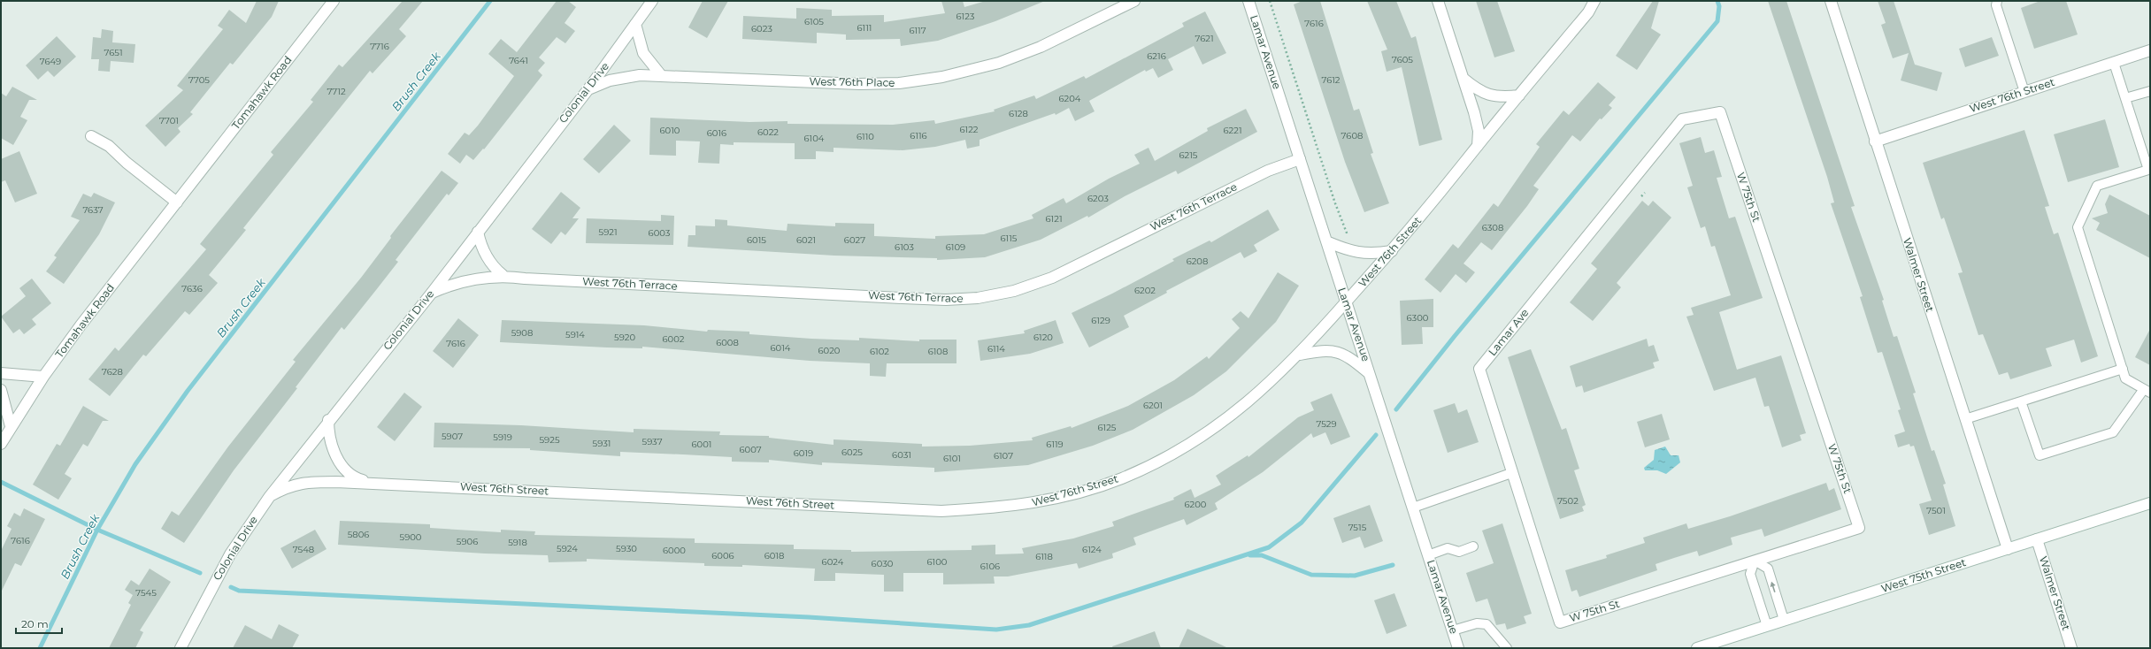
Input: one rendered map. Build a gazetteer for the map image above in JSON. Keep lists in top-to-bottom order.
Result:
{
  "streets": {
    "street": [
      "Lamar Avenue",
      "West 76th Place",
      "Tomahawk Road",
      "Colonial Drive",
      "West 76th Street",
      "W 75th St",
      "West 76th Terrace",
      "Walmer Street",
      "Lamar Ave",
      "West 75th Street"
    ]
  },
  "crossings": [
    ["Lamar Avenue", "West 76th Street"],
    ["Lamar Avenue", "West 76th Terrace"],
    ["West 76th Place", "Colonial Drive"],
    ["Colonial Drive", "West 76th Street"],
    ["Colonial Drive", "West 76th Terrace"],
    ["West 76th Street", "Walmer Street"],
    ["W 75th St", "Lamar Ave"],
    ["Walmer Street", "West 75th Street"]
  ],
  "water": ["Brush Creek"],
  "house_numbers": [
    "6123",
    "6105",
    "7616",
    "6111",
    "6023",
    "6117",
    "7621",
    "7716",
    "7651",
    "6216",
    "7605",
    "7641",
    "7649",
    "7705",
    "7612",
    "7712",
    "6204",
    "6128",
    "7701",
    "6122",
    "6010",
    "6221",
    "6022",
    "6016",
    "6116",
    "7608",
    "6110",
    "6104",
    "6215",
    "6203",
    "7637",
    "6121",
    "6308",
    "5921",
    "6003",
    "6115",
    "6015",
    "6021",
    "6027",
    "6103",
    "6109",
    "6208",
    "7636",
    "6202",
    "6300",
    "6129",
    "5908",
    "5914",
    "5920",
    "6120",
    "6002",
    "6008",
    "7616",
    "6014",
    "6114",
    "6020",
    "6102",
    "6108",
    "7628",
    "6201",
    "7529",
    "6125",
    "5907",
    "5919",
    "5925",
    "5937",
    "5931",
    "6001",
    "6119",
    "6007",
    "6025",
    "6019",
    "6031",
    "6107",
    "6101",
    "7502",
    "6200",
    "7501",
    "7515",
    "5806",
    "5900",
    "7616",
    "5906",
    "5918",
    "5924",
    "5930",
    "7548",
    "6124",
    "6000",
    "6006",
    "6018",
    "6118",
    "6024",
    "6100",
    "6030",
    "6106",
    "7545"
  ],
  "scale_bar": "20 m"
}
